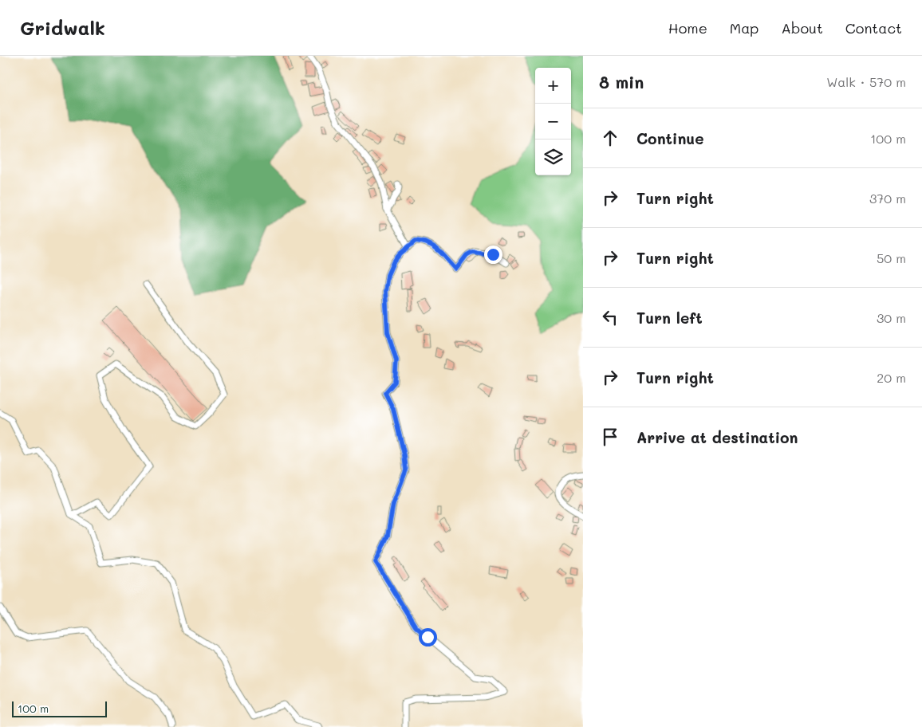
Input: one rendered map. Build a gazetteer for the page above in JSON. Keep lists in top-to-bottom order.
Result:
{
  "scale_bar": "100 m",
  "page": {
    "header": "Gridwalk",
    "nav": [
      "Home",
      "Map",
      "About",
      "Contact"
    ],
    "heading": ["8 min", "Walk · 570 m"],
    "map_buttons": ["+", "−"],
    "list": [
      ["Continue", "100 m"],
      ["Turn right", "370 m"],
      ["Turn right", "50 m"],
      ["Turn left", "30 m"],
      ["Turn right", "20 m"],
      "Arrive at destination"
    ],
    "scale": "100 m"
  }
}
